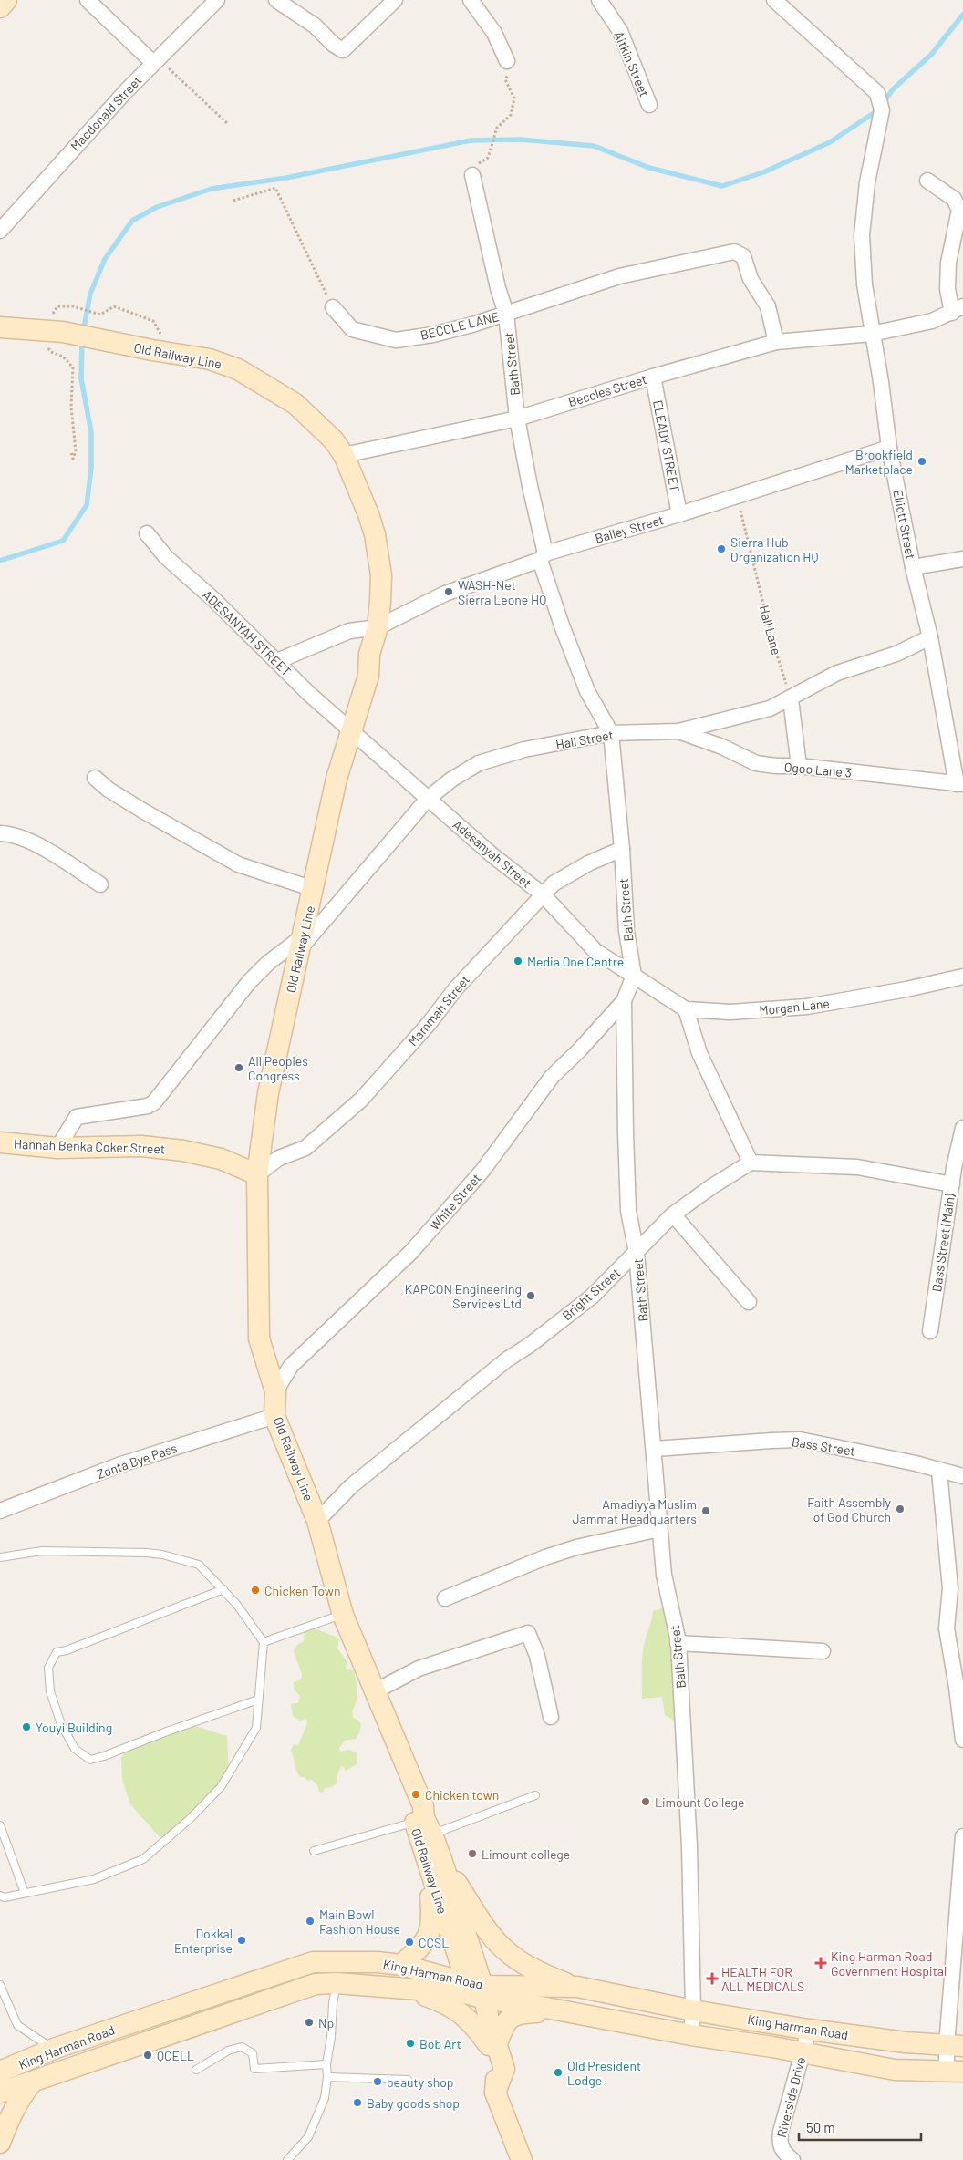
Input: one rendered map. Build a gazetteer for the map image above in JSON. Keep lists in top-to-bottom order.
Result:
{
  "streets": {
    "street": [
      "Aitkin Street",
      "Macdonald Street",
      "BECCLE LANE",
      "Old Railway Line",
      "Bath Street",
      "Beccles Street",
      "ELEADY STREET",
      "Elliott Street",
      "Bailey Street",
      "ADESANYAH STREET",
      "Hall Street",
      "Ogoo Lane 3",
      "Adesanyah Street",
      "Morgan Lane",
      "Mammah Street",
      "Hannah Benka Coker Street",
      "White Street",
      "Bass Street (Main)",
      "Bright Street",
      "Bass Street",
      "Zonta Bye Pass",
      "King Harman Road",
      "Riverside Drive"
    ],
    "path": ["Hall Lane"]
  },
  "crossings": [
    ["BECCLE LANE", "Bath Street"],
    ["BECCLE LANE", "Beccles Street"],
    ["Old Railway Line", "Beccles Street"],
    ["Old Railway Line", "Bailey Street"],
    ["Old Railway Line", "ADESANYAH STREET"],
    ["Old Railway Line", "Hall Street"],
    ["Old Railway Line", "Adesanyah Street"],
    ["Old Railway Line", "Mammah Street"],
    ["Old Railway Line", "Hannah Benka Coker Street"],
    ["Old Railway Line", "White Street"],
    ["Old Railway Line", "Bright Street"],
    ["Old Railway Line", "Zonta Bye Pass"],
    ["Old Railway Line", "King Harman Road"],
    ["Bath Street", "Beccles Street"],
    ["Bath Street", "Bailey Street"],
    ["Bath Street", "Hall Street"],
    ["Bath Street", "Adesanyah Street"],
    ["Bath Street", "Morgan Lane"],
    ["Bath Street", "Mammah Street"],
    ["Bath Street", "White Street"],
    ["Bath Street", "Bright Street"],
    ["Bath Street", "Bass Street"],
    ["Bath Street", "King Harman Road"],
    ["Beccles Street", "ELEADY STREET"],
    ["Beccles Street", "Elliott Street"],
    ["ELEADY STREET", "Bailey Street"],
    ["Elliott Street", "Bailey Street"],
    ["Elliott Street", "Hall Street"],
    ["Elliott Street", "Ogoo Lane 3"],
    ["Bailey Street", "Hall Lane"],
    ["Bailey Street", "ADESANYAH STREET"],
    ["Hall Lane", "Hall Street"],
    ["ADESANYAH STREET", "Adesanyah Street"],
    ["Hall Street", "Ogoo Lane 3"],
    ["Hall Street", "Adesanyah Street"],
    ["Hall Street", "Hannah Benka Coker Street"],
    ["Adesanyah Street", "Morgan Lane"],
    ["Adesanyah Street", "Mammah Street"],
    ["Mammah Street", "Hannah Benka Coker Street"],
    ["King Harman Road", "Riverside Drive"]
  ],
  "places": {
    "other": [
      "Brookfield Marketplace",
      "Sierra Hub Organization HQ",
      "WASH-Net Sierra Leone HQ",
      "Media One Centre",
      "All Peoples Congress",
      "KAPCON Engineering Services Ltd",
      "Faith Assembly of God Church",
      "Amadiyya Muslim Jammat Headquarters",
      "Chicken Town",
      "Youyi Building",
      "Chicken town",
      "Limount College",
      "Limount college",
      "Main Bowl Fashion House",
      "Dokkal Enterprise",
      "CCSL",
      "Np",
      "Bob Art",
      "QCELL",
      "Old President Lodge",
      "beauty shop",
      "Baby goods shop"
    ],
    "health": ["King Harman Road Government Hospital", "HEALTH FOR ALL MEDICALS"]
  },
  "scale_bar": "50 m"
}
